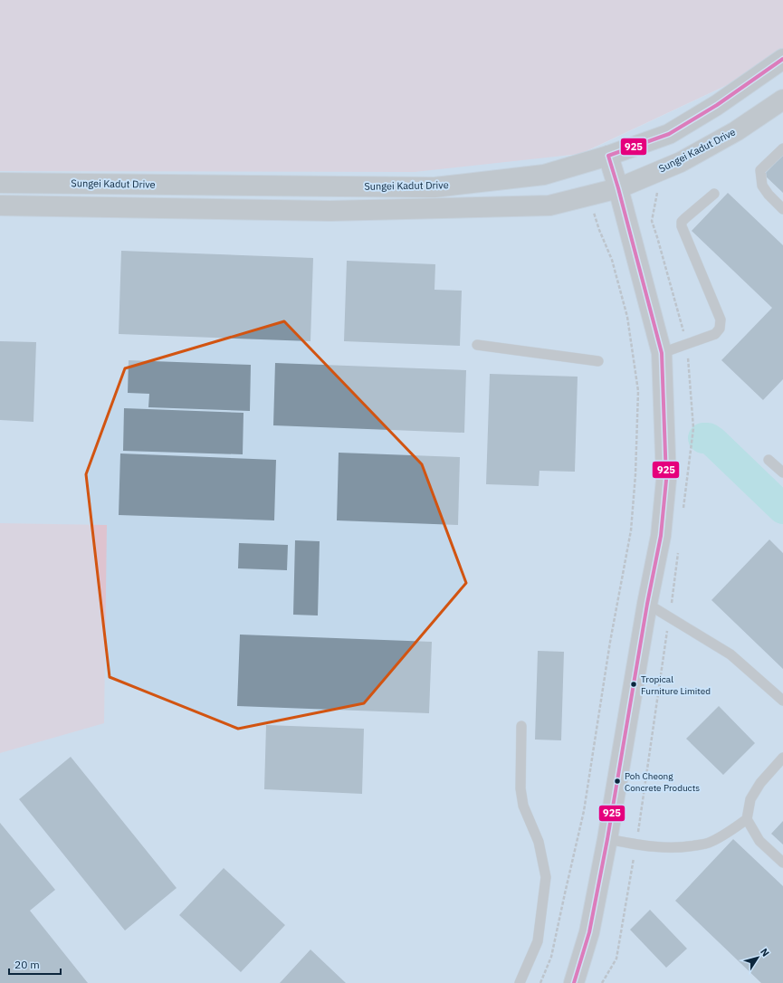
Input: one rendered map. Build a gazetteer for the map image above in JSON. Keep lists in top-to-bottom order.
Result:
{
  "streets": {
    "main road": ["Sungei Kadut Drive"]
  },
  "places": ["Tropical Furniture Limited", "Poh Cheong Concrete Products"],
  "lines": ["transit line 925"],
  "scale_bar": "20 m",
  "north": "top right"
}
